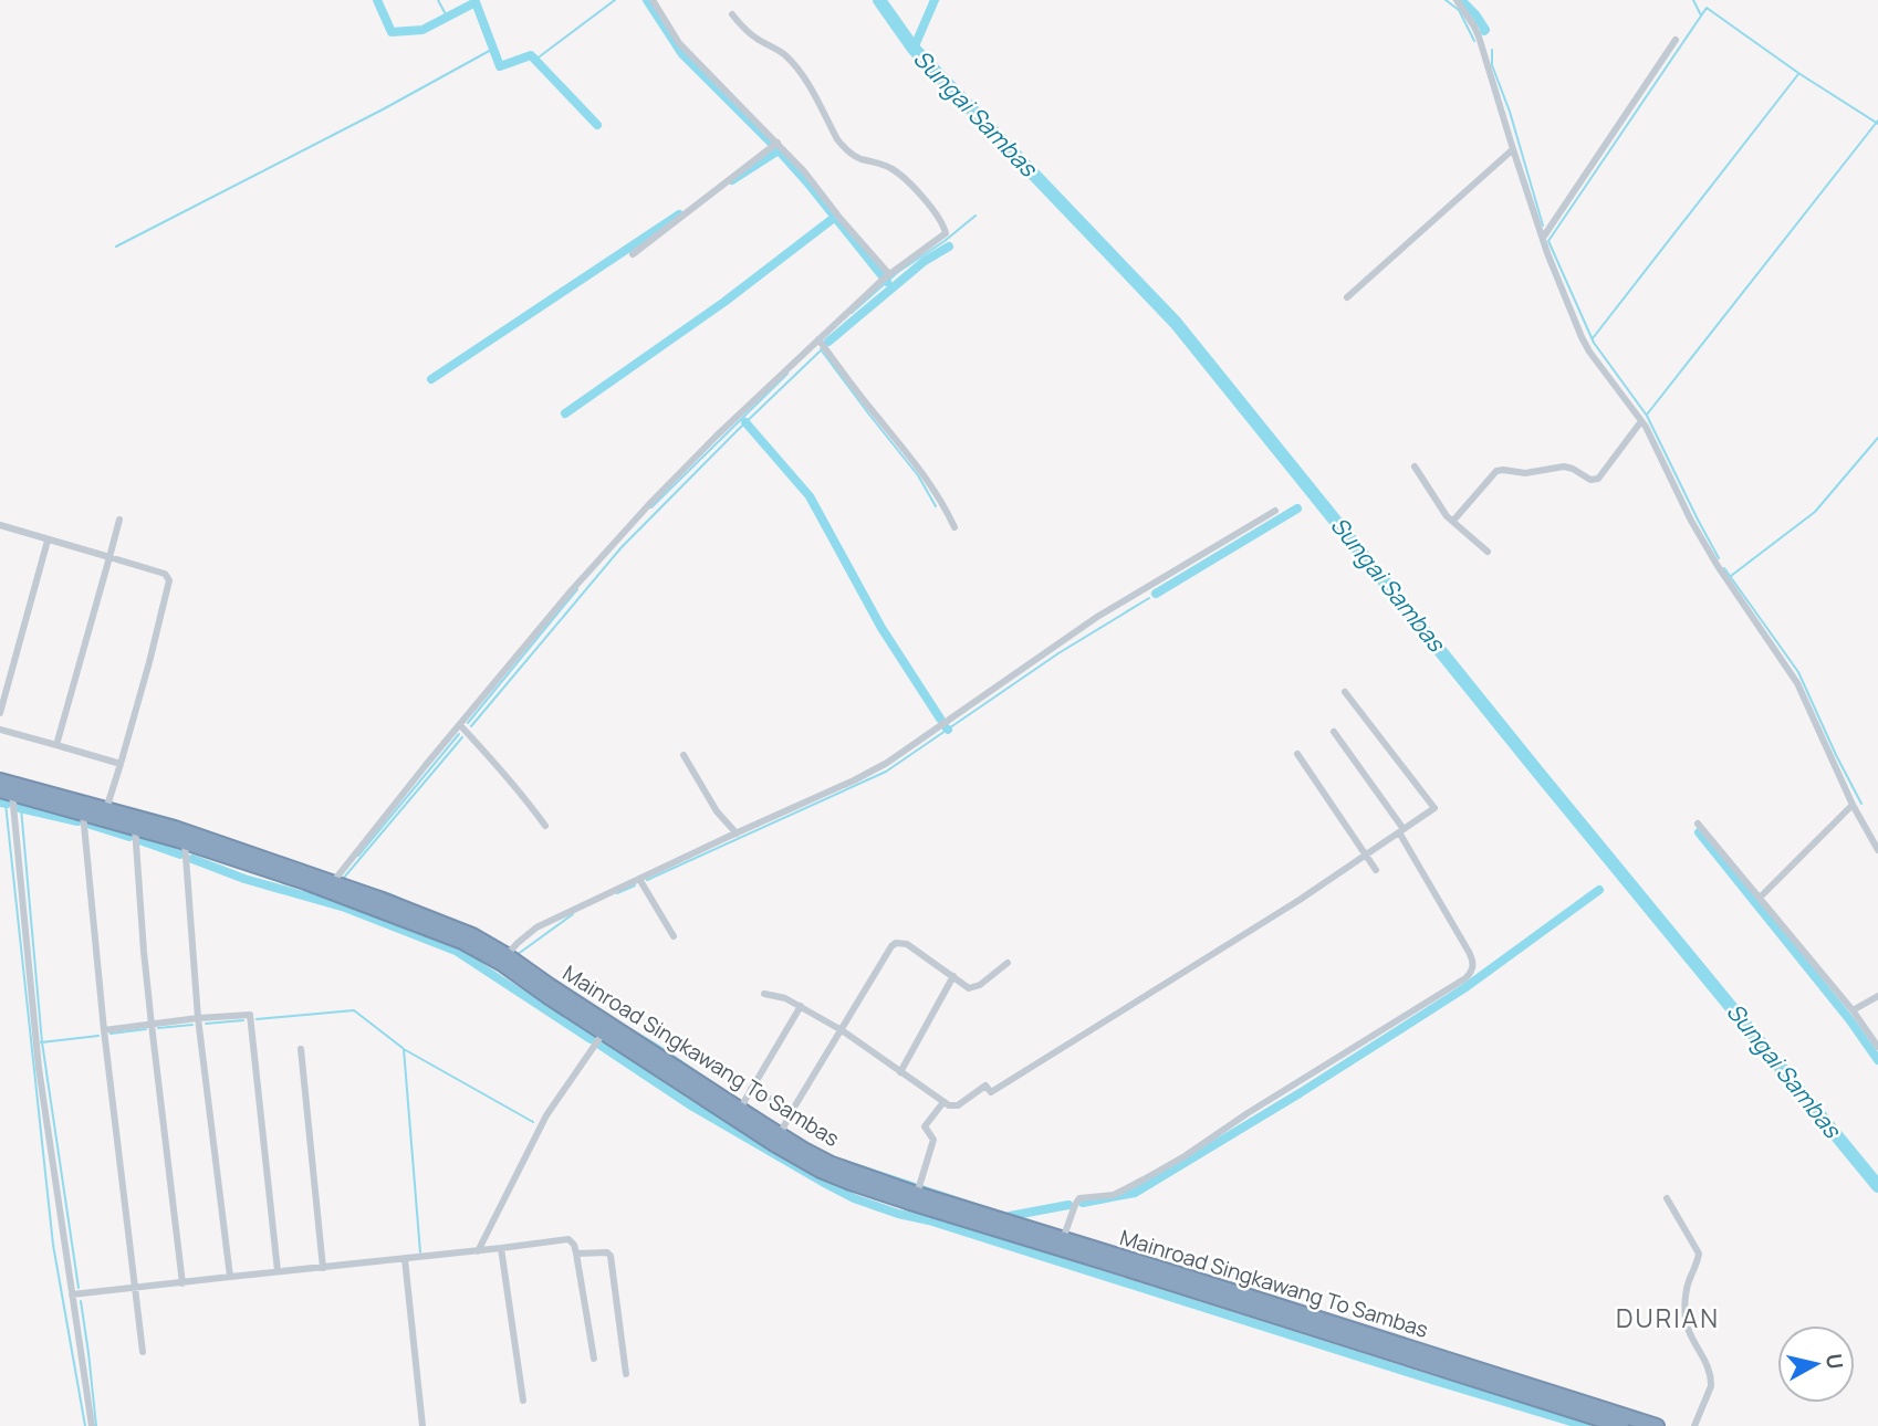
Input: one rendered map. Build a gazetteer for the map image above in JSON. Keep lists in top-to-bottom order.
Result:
{
  "streets": {
    "highway": ["Mainroad Singkawang To Sambas"]
  },
  "districts": ["DURIAN"],
  "water": ["Sungai Sambas"],
  "north": "right"
}
